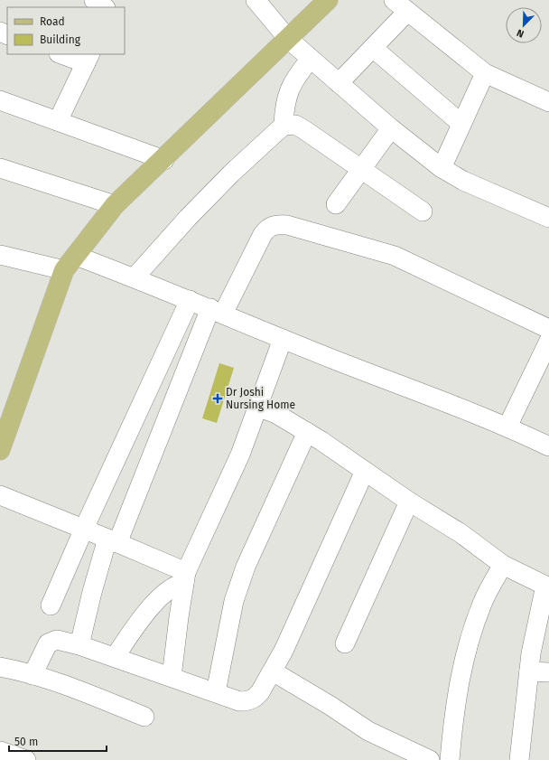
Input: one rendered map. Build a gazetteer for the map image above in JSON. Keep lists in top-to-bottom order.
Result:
{
  "places": {
    "health": ["Dr Joshi Nursing Home"]
  },
  "legend": ["Road", "Building"],
  "scale_bar": "50 m",
  "north": "bottom left"
}
